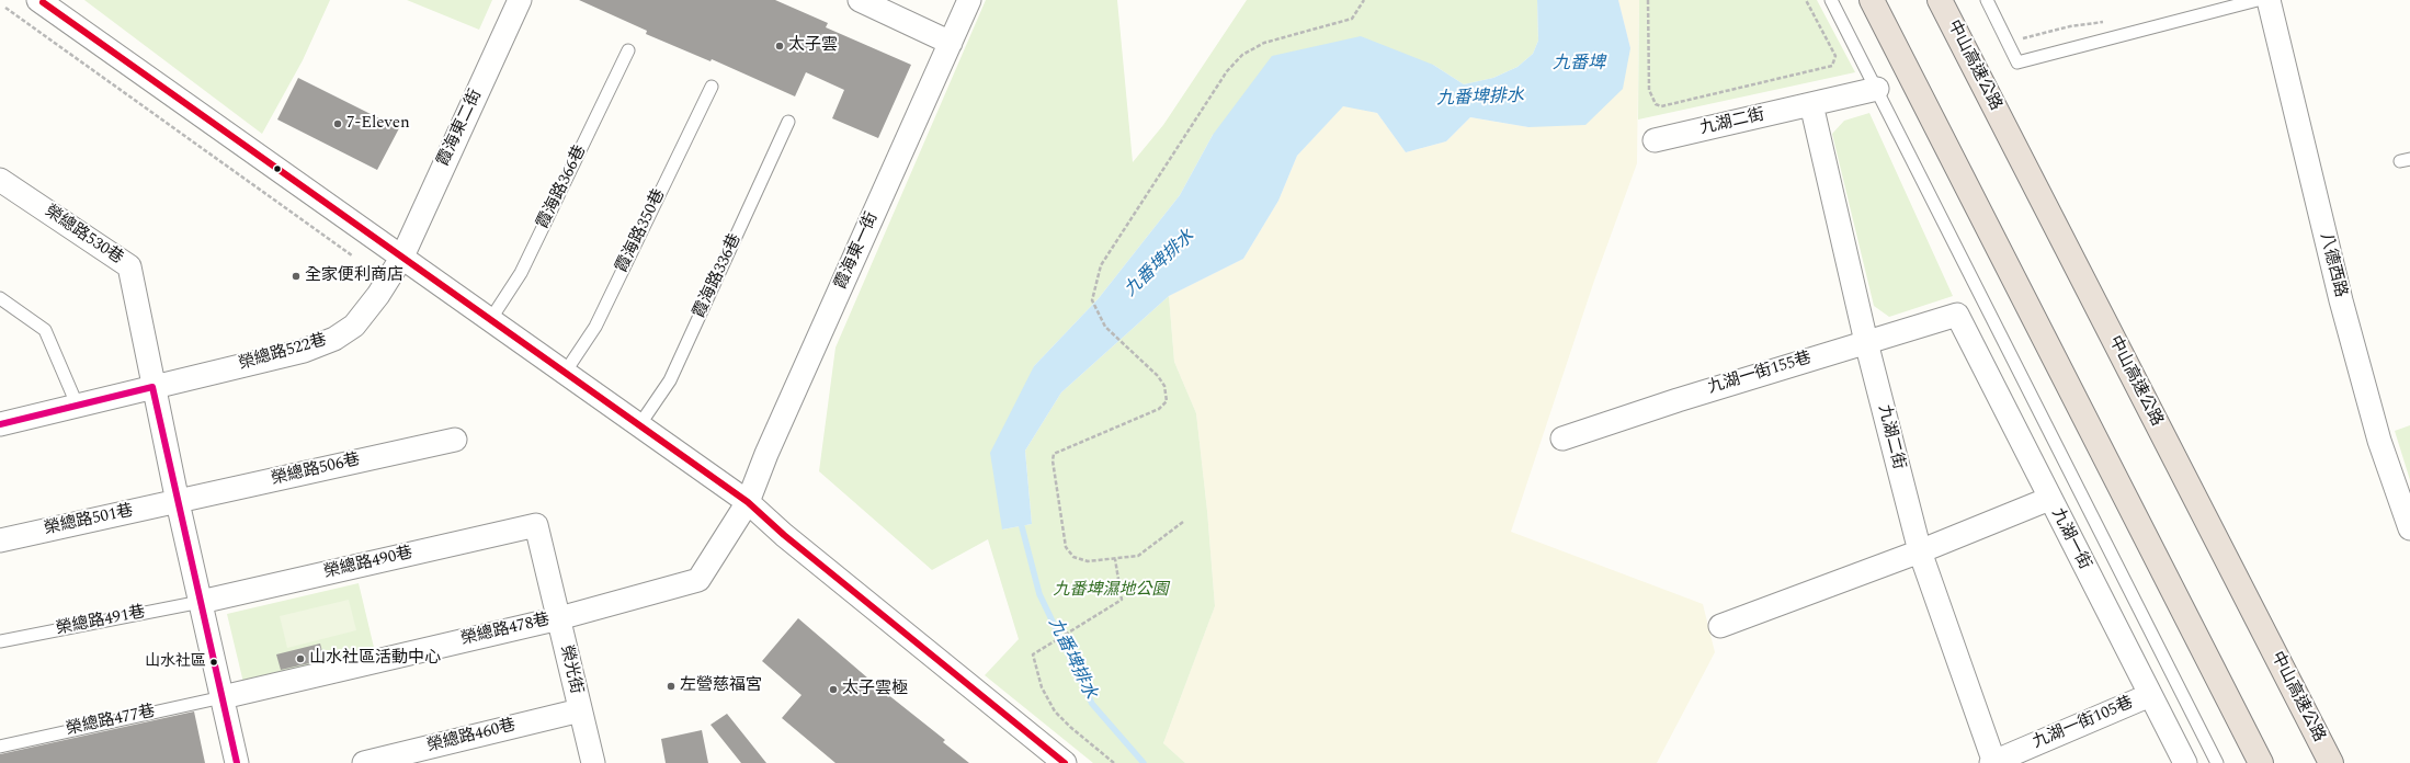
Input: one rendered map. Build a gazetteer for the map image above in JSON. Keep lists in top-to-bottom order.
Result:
{
  "streets": {
    "highway": ["中山高速公路"],
    "street": [
      "九湖二街",
      "霞海東二街",
      "榮總路530巷",
      "霞海東一街",
      "八德西路",
      "榮總路522巷",
      "九湖一街155巷",
      "榮總路506巷",
      "榮總路501巷",
      "九湖一街",
      "榮總路490巷",
      "榮總路478巷",
      "榮光街",
      "九湖一街105巷",
      "榮總路460巷"
    ],
    "lane": [
      "霞海路366巷",
      "霞海路350巷",
      "霞海路336巷",
      "榮總路491巷",
      "榮總路477巷"
    ]
  },
  "crossings": [
    ["九湖二街", "九湖一街155巷"],
    ["九湖二街", "九湖一街105巷"],
    ["霞海東二街", "榮總路522巷"],
    ["榮總路530巷", "榮總路522巷"],
    ["榮總路530巷", "榮總路506巷"],
    ["榮總路530巷", "榮總路501巷"],
    ["榮總路530巷", "榮總路490巷"],
    ["榮總路530巷", "榮總路491巷"],
    ["榮總路530巷", "榮總路478巷"],
    ["榮總路530巷", "榮總路477巷"],
    ["霞海東一街", "榮總路478巷"],
    ["九湖一街155巷", "九湖一街"],
    ["榮總路506巷", "榮總路501巷"],
    ["九湖一街", "九湖一街105巷"],
    ["榮總路490巷", "榮總路491巷"],
    ["榮總路490巷", "榮光街"],
    ["榮總路478巷", "榮光街"],
    ["榮總路478巷", "榮總路477巷"],
    ["榮光街", "榮總路460巷"]
  ],
  "water": ["九番埤", "九番埤排水"],
  "parks": ["九番埤濕地公園"],
  "places": [
    "太子雲",
    "7-Eleven",
    "全家便利商店",
    "山水社區活動中心",
    "山水社區",
    "左營慈福宮",
    "太子雲極"
  ]
}
